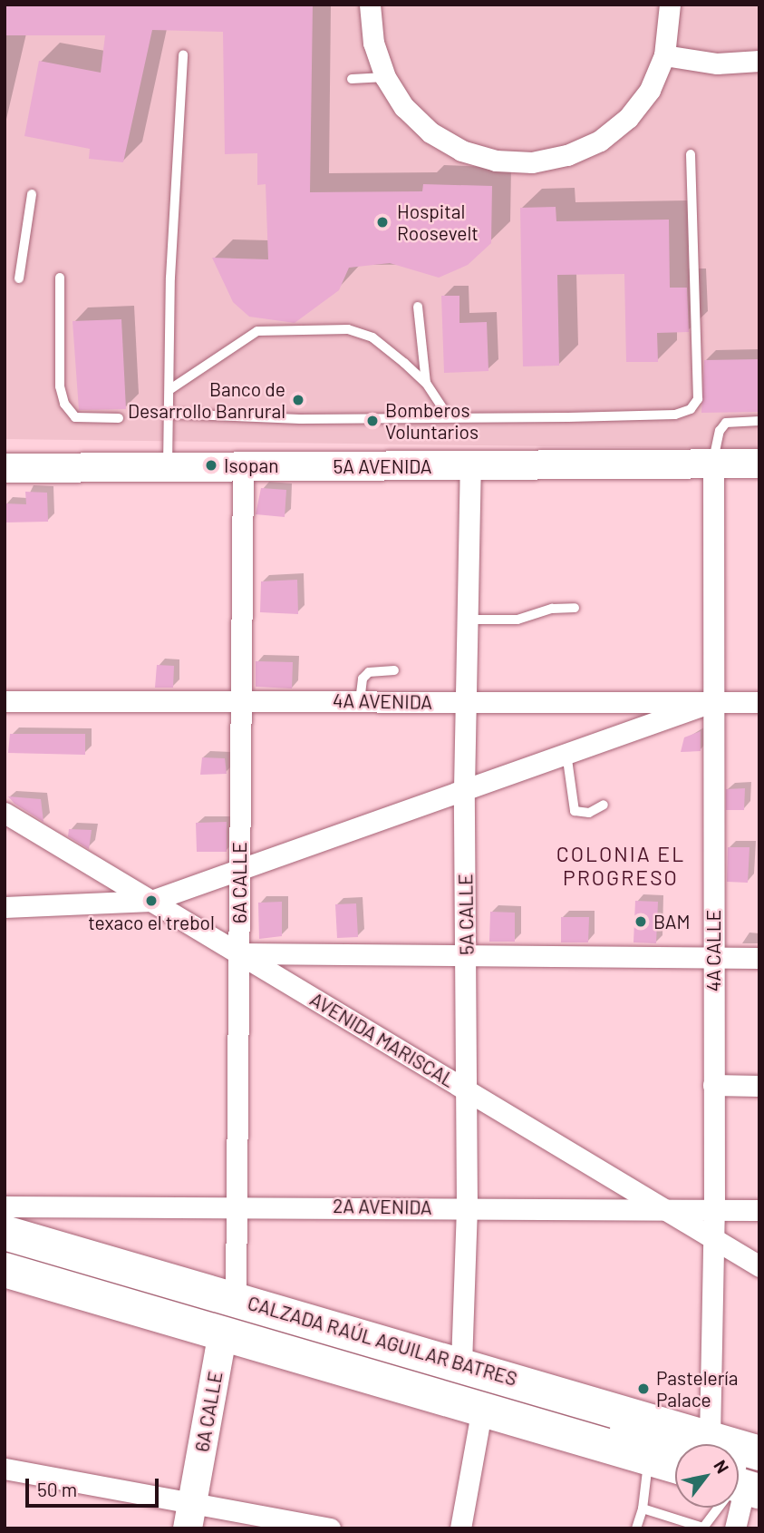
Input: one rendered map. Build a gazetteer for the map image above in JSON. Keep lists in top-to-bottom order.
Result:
{
  "streets": {
    "highway": ["CALZADA RAÚL AGUILAR BATRES"],
    "street": [
      "5A AVENIDA",
      "4A AVENIDA",
      "6A CALLE",
      "5A CALLE",
      "4A CALLE",
      "AVENIDA MARISCAL",
      "2A AVENIDA"
    ]
  },
  "crossings": [
    ["5A AVENIDA", "6A CALLE"],
    ["5A AVENIDA", "5A CALLE"],
    ["5A AVENIDA", "4A CALLE"],
    ["4A AVENIDA", "6A CALLE"],
    ["4A AVENIDA", "5A CALLE"],
    ["4A AVENIDA", "4A CALLE"],
    ["6A CALLE", "AVENIDA MARISCAL"],
    ["6A CALLE", "2A AVENIDA"],
    ["6A CALLE", "CALZADA RAÚL AGUILAR BATRES"],
    ["5A CALLE", "AVENIDA MARISCAL"],
    ["5A CALLE", "2A AVENIDA"],
    ["5A CALLE", "CALZADA RAÚL AGUILAR BATRES"],
    ["4A CALLE", "AVENIDA MARISCAL"],
    ["4A CALLE", "2A AVENIDA"],
    ["AVENIDA MARISCAL", "2A AVENIDA"]
  ],
  "districts": ["COLONIA EL PROGRESO"],
  "places": [
    "Hospital Roosevelt",
    "Banco de Desarrollo Banrural",
    "Bomberos Voluntarios",
    "Isopan",
    "texaco el trebol",
    "BAM",
    "Pastelería Palace"
  ],
  "scale_bar": "50 m",
  "north": "top right"
}
